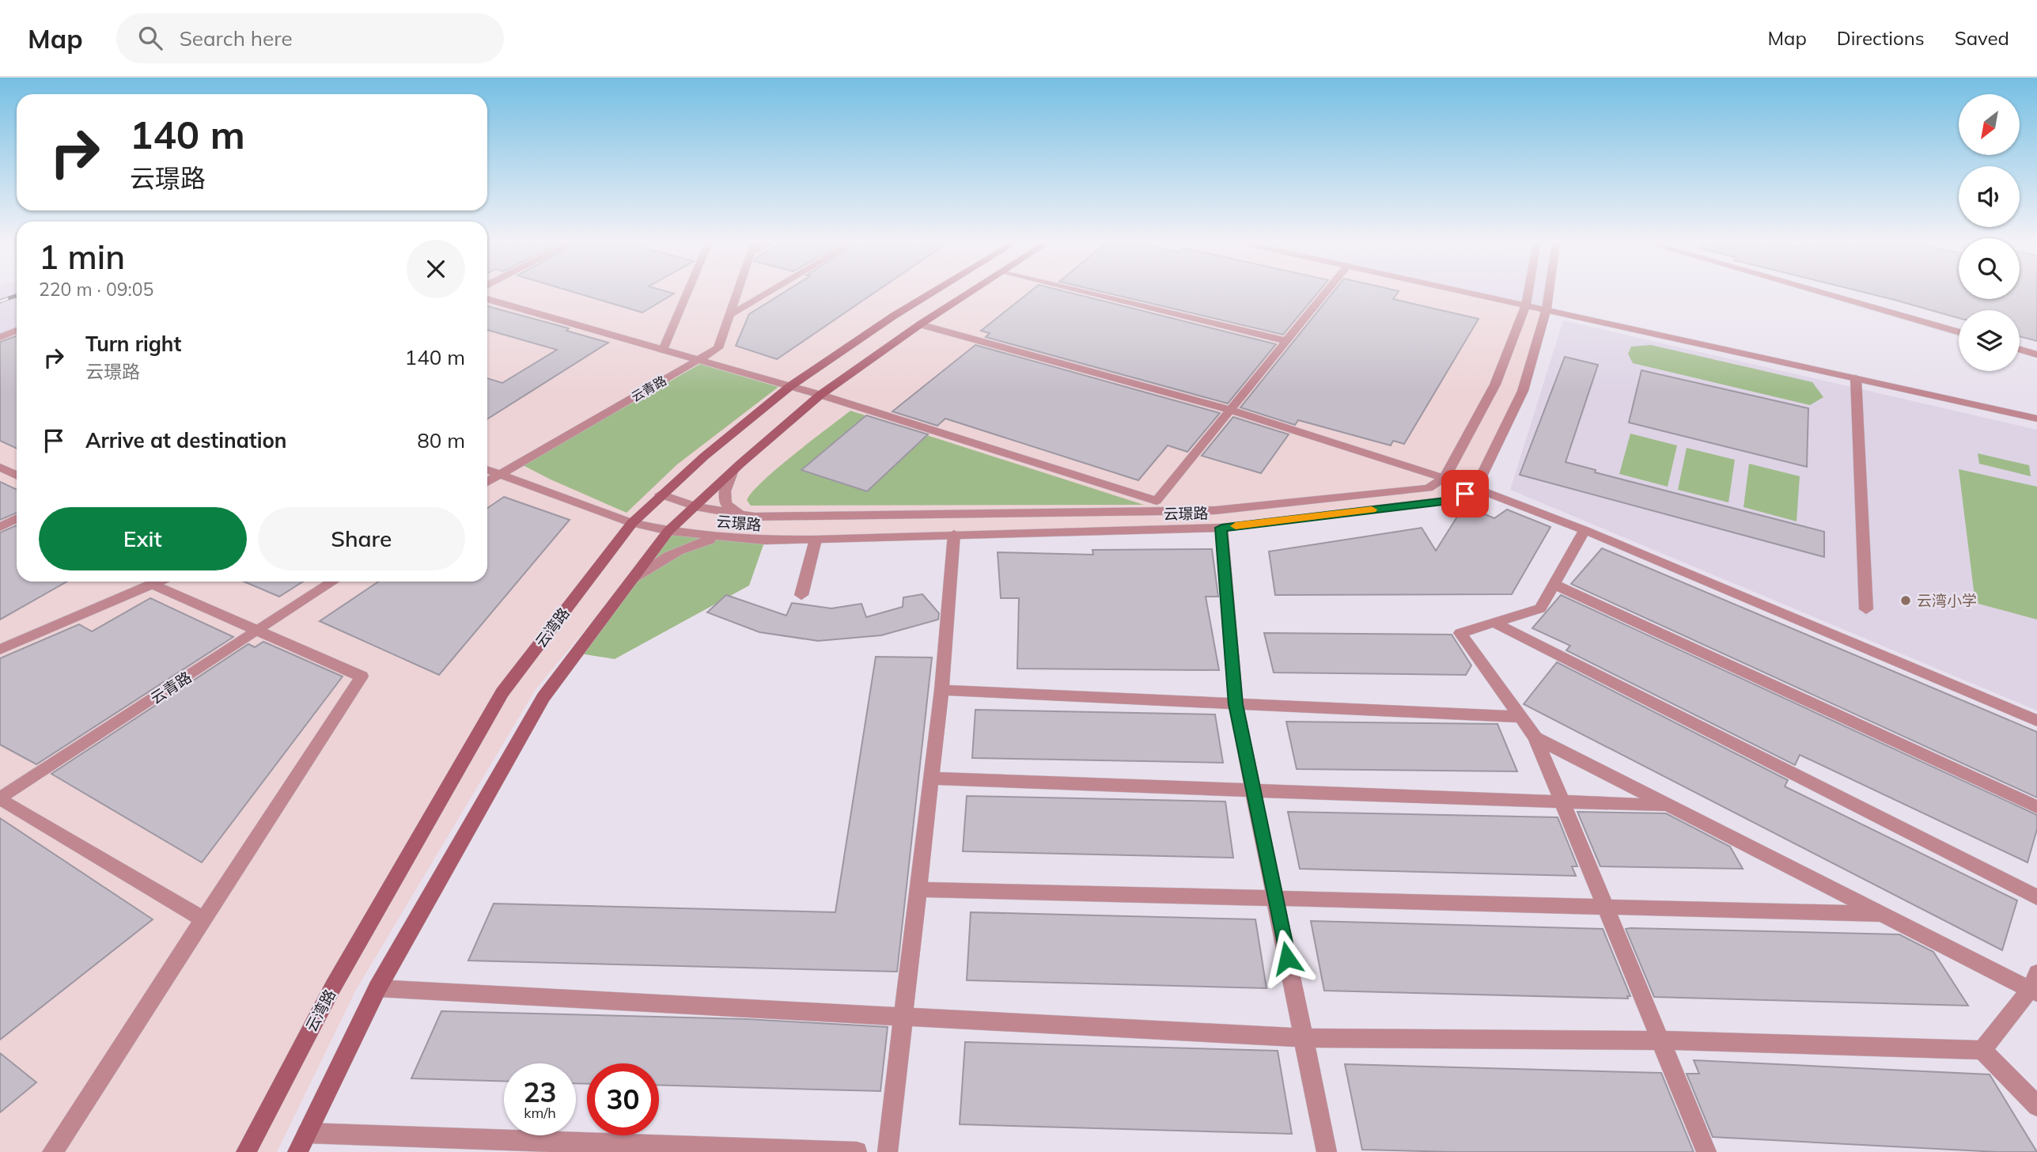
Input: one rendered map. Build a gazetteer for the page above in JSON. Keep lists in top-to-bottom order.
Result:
{
  "streets": {
    "main road": ["云湾路"],
    "street": ["云青路", "云璟路"]
  },
  "crossings": [
    ["云青路", "云璟路"],
    ["云璟路", "云湾路"]
  ],
  "places": ["云湾小学"],
  "north": "bottom left",
  "page": {
    "header": "Map",
    "search": "Search here",
    "nav": ["Map", "Directions", "Saved"],
    "turn": ["140 m", "云璟路"],
    "heading": ["1 min", "220 m · 09:05"],
    "list": [
      {
        "name": "Turn right",
        "note": "云璟路",
        "value": "140 m"
      },
      {
        "name": "Arrive at destination",
        "value": "80 m"
      }
    ],
    "buttons": ["Exit", "Share"],
    "speed": "23 km/h",
    "limit": "30"
  }
}
